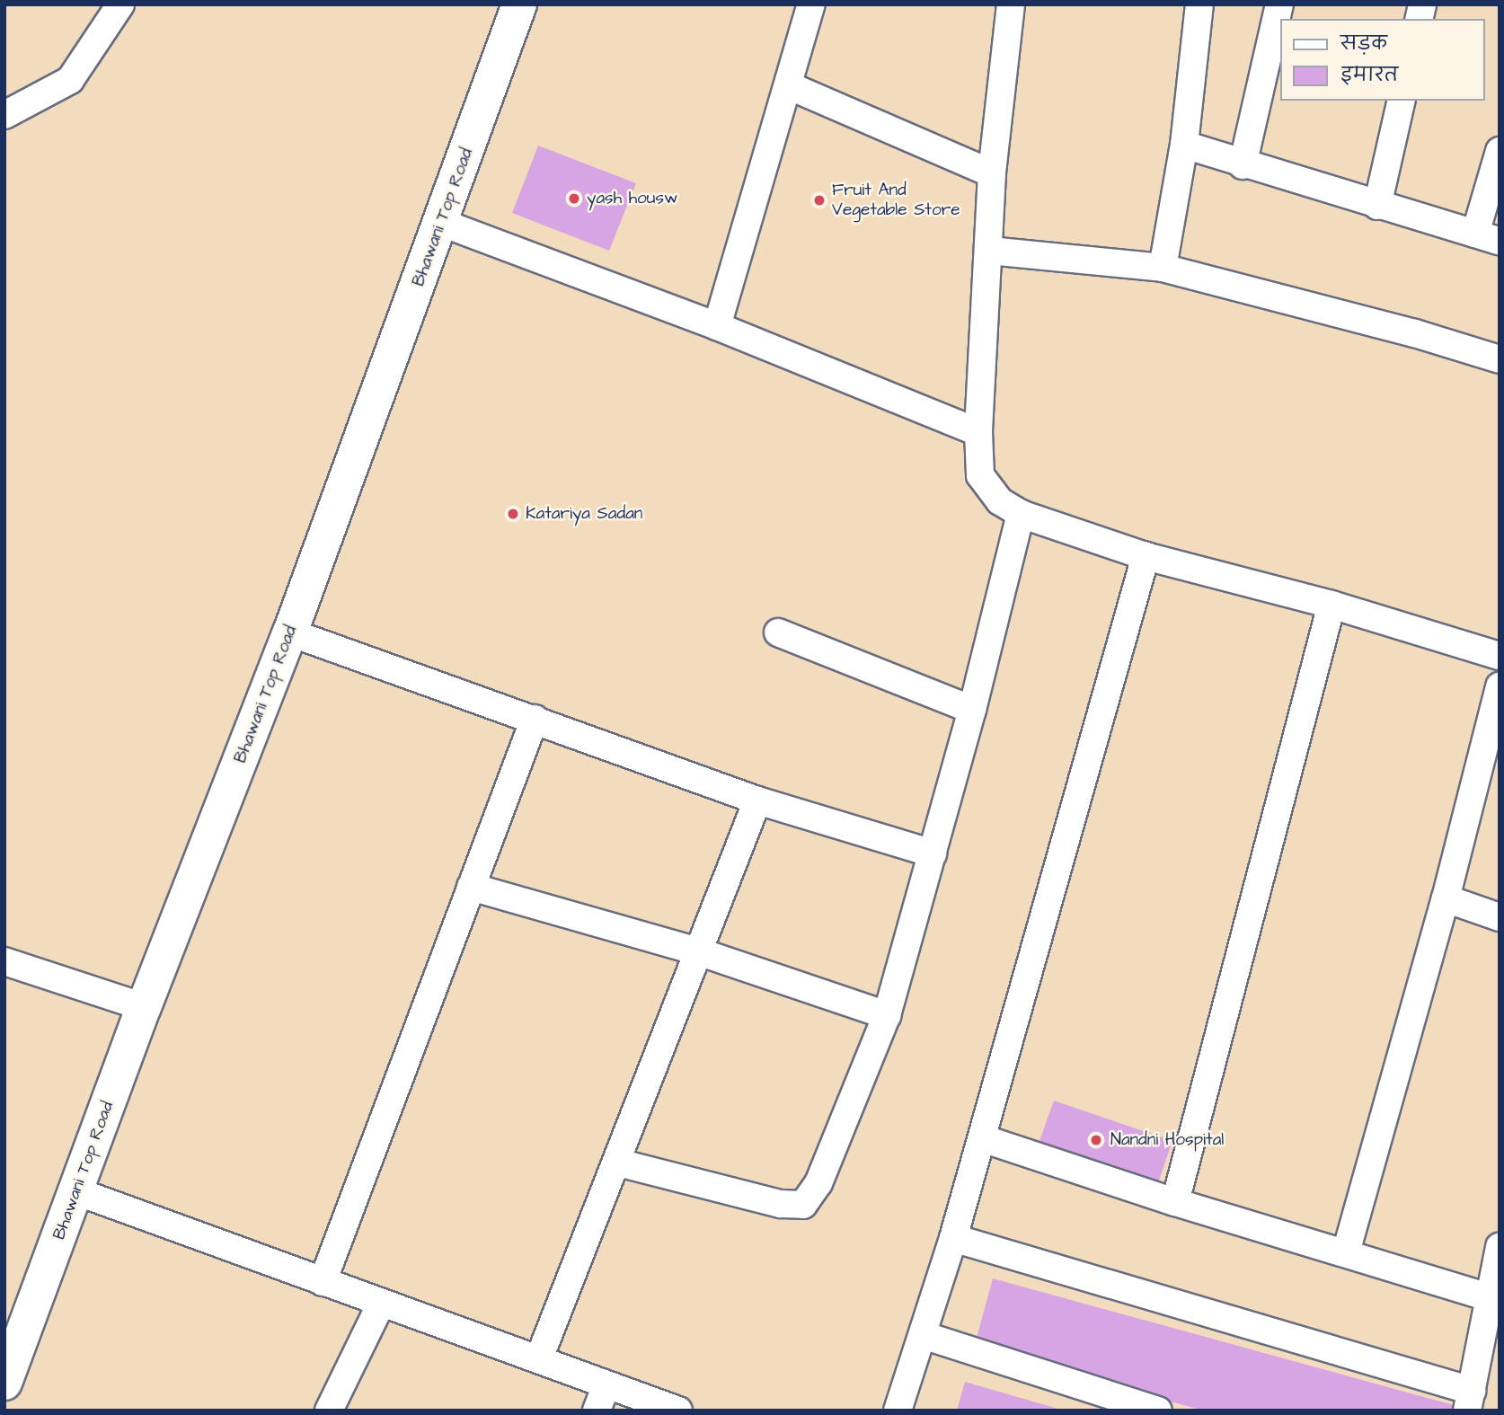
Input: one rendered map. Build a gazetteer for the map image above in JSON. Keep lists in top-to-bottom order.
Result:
{
  "streets": {
    "street": ["Bhawani Top Road"]
  },
  "places": [
    "yash housw",
    "Fruit And Vegetable Store",
    "Katariya Sadan",
    "Nandni Hospital"
  ],
  "legend": ["सड़क", "इमारत"]
}
